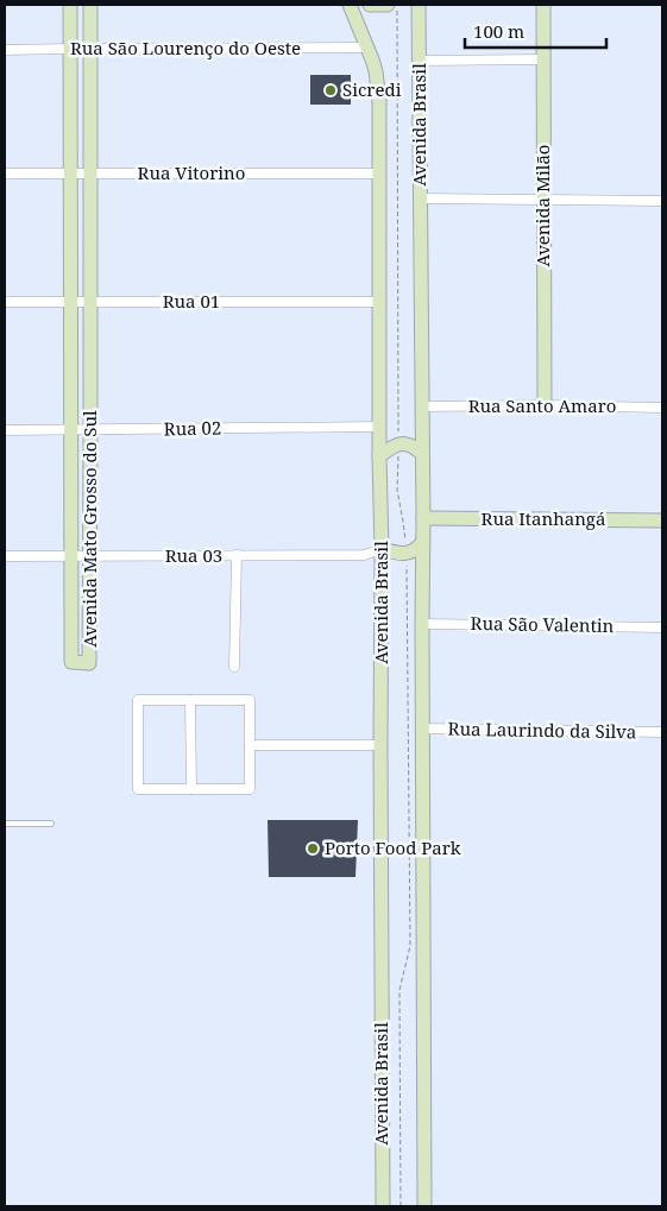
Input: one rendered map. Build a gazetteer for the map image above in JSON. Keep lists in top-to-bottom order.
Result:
{
  "streets": {
    "main road": [
      "Avenida Brasil",
      "Avenida Milão",
      "Rua Itanhangá",
      "Avenida Mato Grosso do Sul"
    ],
    "street": [
      "Rua São Lourenço do Oeste",
      "Rua Vitorino",
      "Rua 01",
      "Rua Santo Amaro",
      "Rua 02",
      "Rua 03",
      "Rua São Valentin",
      "Rua Laurindo da Silva"
    ]
  },
  "crossings": [
    ["Rua São Lourenço do Oeste", "Avenida Brasil"],
    ["Rua São Lourenço do Oeste", "Avenida Mato Grosso do Sul"],
    ["Avenida Brasil", "Rua Vitorino"],
    ["Avenida Brasil", "Rua 01"],
    ["Avenida Brasil", "Rua Santo Amaro"],
    ["Avenida Brasil", "Rua 02"],
    ["Avenida Brasil", "Rua Itanhangá"],
    ["Avenida Brasil", "Rua 03"],
    ["Avenida Brasil", "Rua São Valentin"],
    ["Avenida Brasil", "Rua Laurindo da Silva"],
    ["Rua Vitorino", "Avenida Mato Grosso do Sul"],
    ["Avenida Milão", "Rua Santo Amaro"],
    ["Rua 01", "Avenida Mato Grosso do Sul"],
    ["Rua 02", "Avenida Mato Grosso do Sul"],
    ["Avenida Mato Grosso do Sul", "Rua 03"]
  ],
  "places": ["Sicredi", "Porto Food Park"],
  "scale_bar": "100 m"
}
